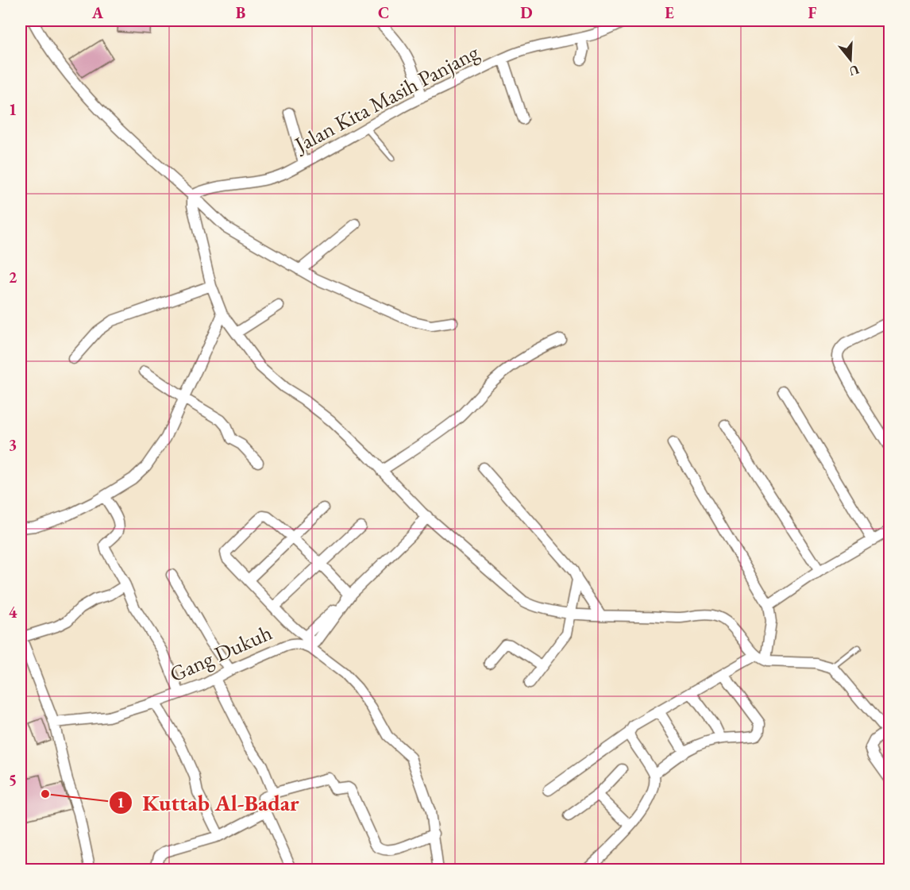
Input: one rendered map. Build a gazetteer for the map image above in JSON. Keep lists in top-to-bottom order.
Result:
{
  "streets": {
    "street": ["Jalan Kita Masih Panjang", "Gang Dukuh"]
  },
  "places": ["Kuttab Al-Badar"],
  "north": "bottom",
  "grid": {
    "columns": [
      "A",
      "B",
      "C",
      "D",
      "E",
      "F"
    ],
    "rows": [
      "1",
      "2",
      "3",
      "4",
      "5"
    ]
  }
}
